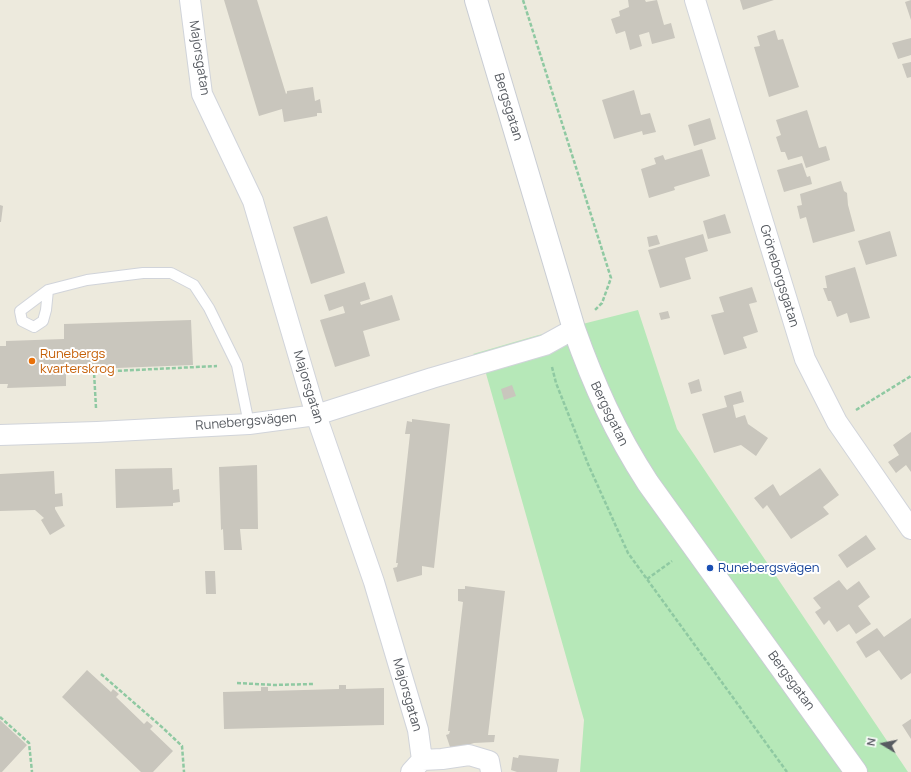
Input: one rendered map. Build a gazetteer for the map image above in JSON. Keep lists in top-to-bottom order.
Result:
{
  "streets": {
    "street": [
      "Majorsgatan",
      "Bergsgatan",
      "Gröneborgsgatan",
      "Runebergsvägen"
    ]
  },
  "crossings": [
    ["Majorsgatan", "Runebergsvägen"],
    ["Bergsgatan", "Runebergsvägen"]
  ],
  "places": ["Runebergs kvarterskrog", "Runebergsvägen"],
  "north": "left"
}
